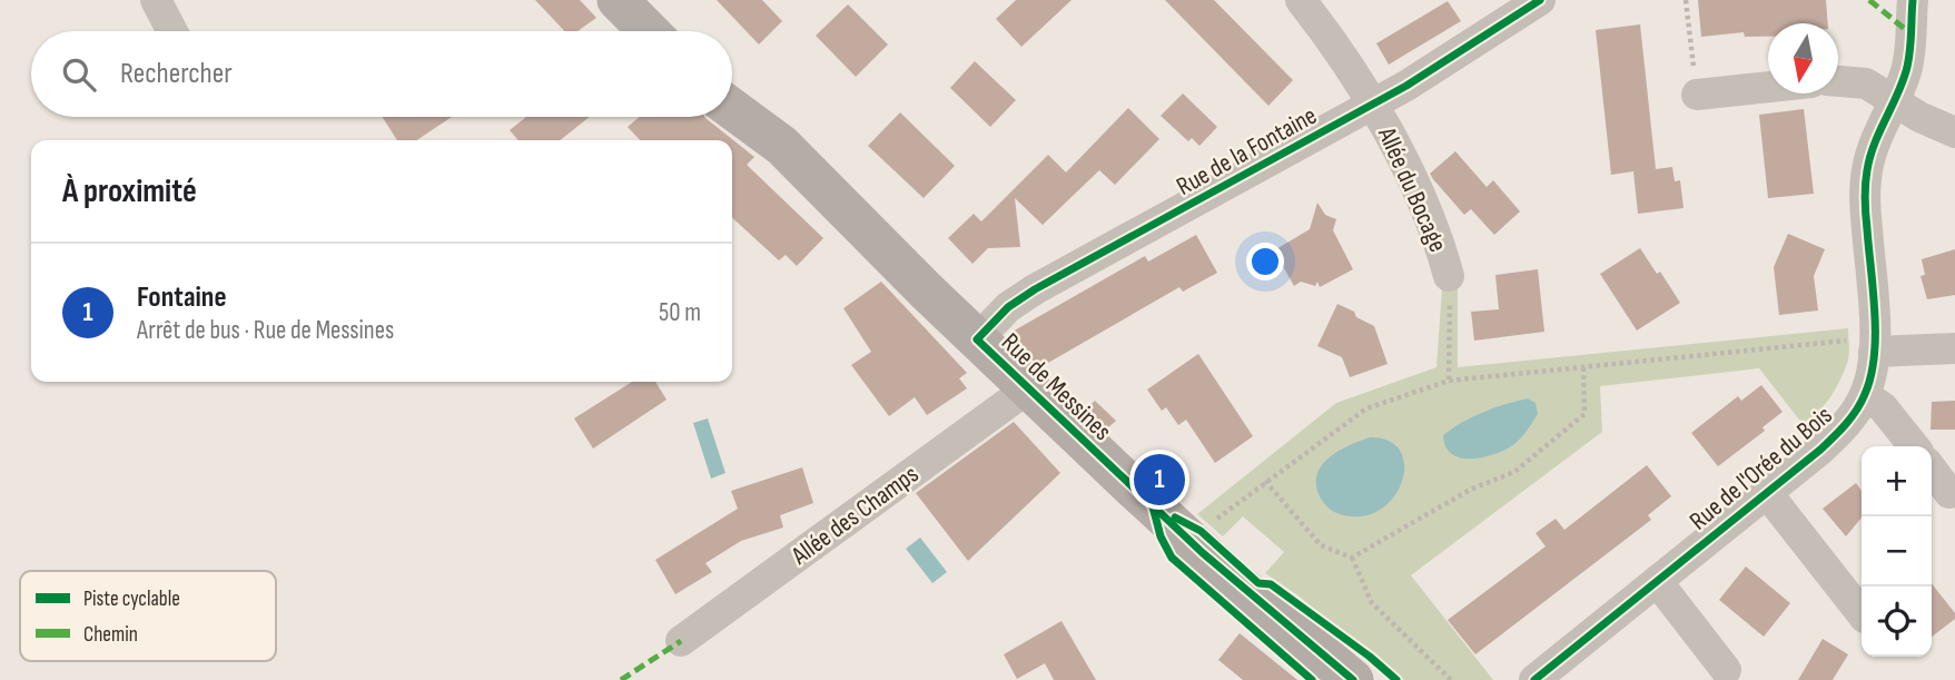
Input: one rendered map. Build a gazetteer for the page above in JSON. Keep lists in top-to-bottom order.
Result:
{
  "streets": {
    "main road": ["Rue de Messines"],
    "street": [
      "Rue de la Fontaine",
      "Allée du Bocage",
      "Rue de l'Orée du Bois",
      "Allée des Champs"
    ]
  },
  "crossings": [
    ["Rue de la Fontaine", "Allée du Bocage"],
    ["Rue de la Fontaine", "Rue de Messines"],
    ["Rue de Messines", "Allée des Champs"]
  ],
  "legend": ["Piste cyclable", "Chemin"],
  "north": "bottom",
  "page": {
    "search": "Rechercher",
    "heading": "À proximité",
    "list": [
      {
        "mark": "1",
        "name": "Fontaine",
        "note": "Arrêt de bus · Rue de Messines",
        "value": "50 m"
      }
    ],
    "map_buttons": ["+", "−"],
    "pins": "1"
  }
}
